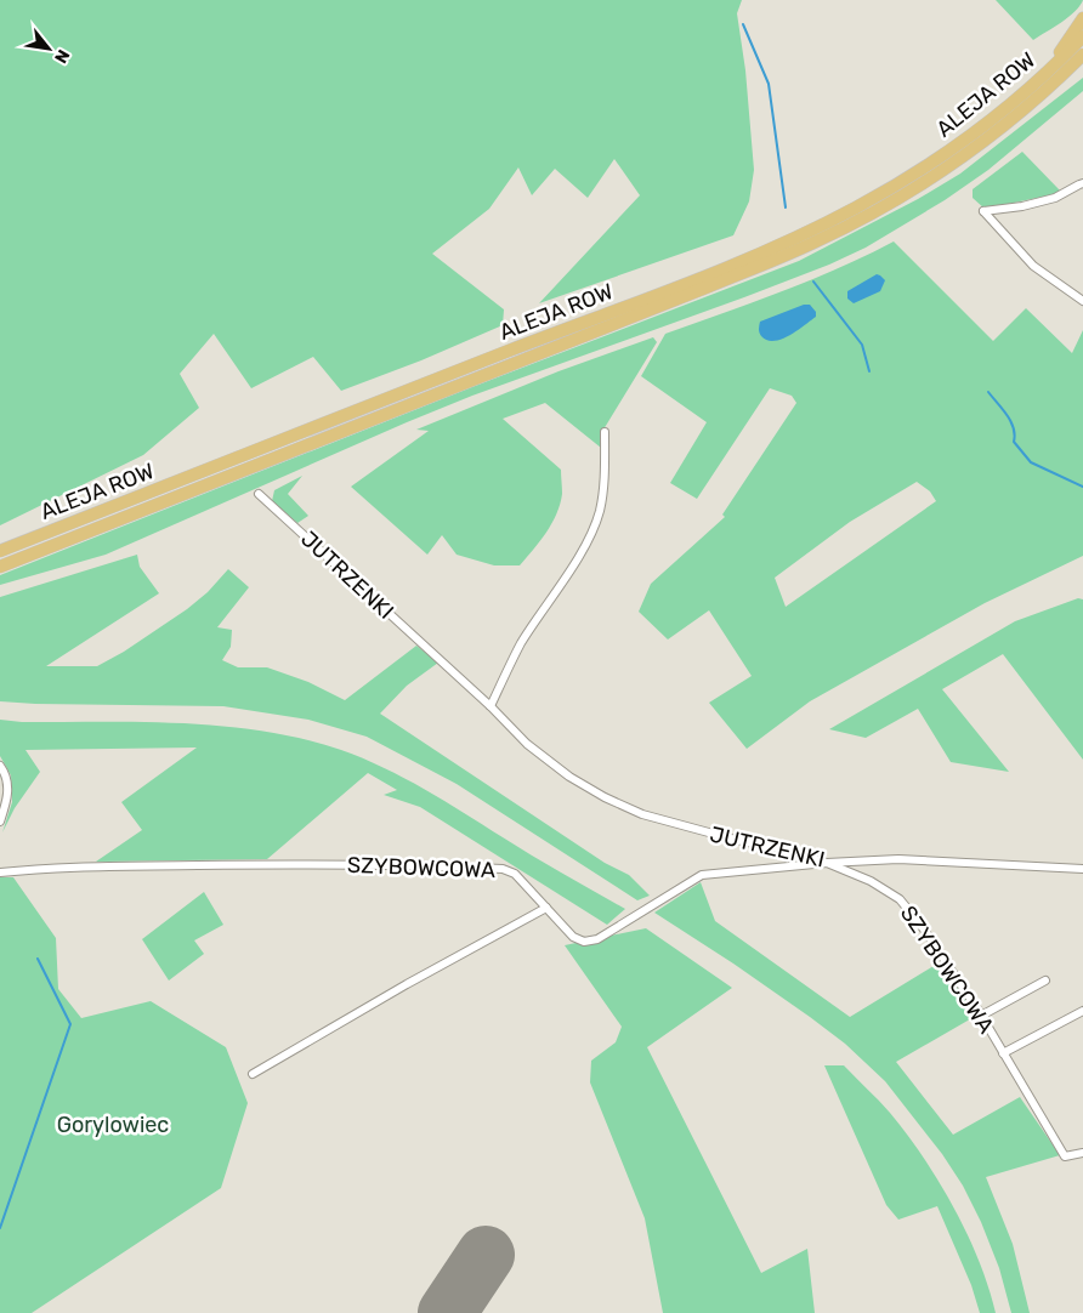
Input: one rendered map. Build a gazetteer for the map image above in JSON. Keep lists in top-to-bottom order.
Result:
{
  "streets": {
    "main road": ["ALEJA ROW"],
    "street": ["JUTRZENKI", "SZYBOWCOWA"]
  },
  "crossings": [
    ["JUTRZENKI", "SZYBOWCOWA"]
  ],
  "parks": ["Gorylowiec"],
  "north": "bottom right"
}
